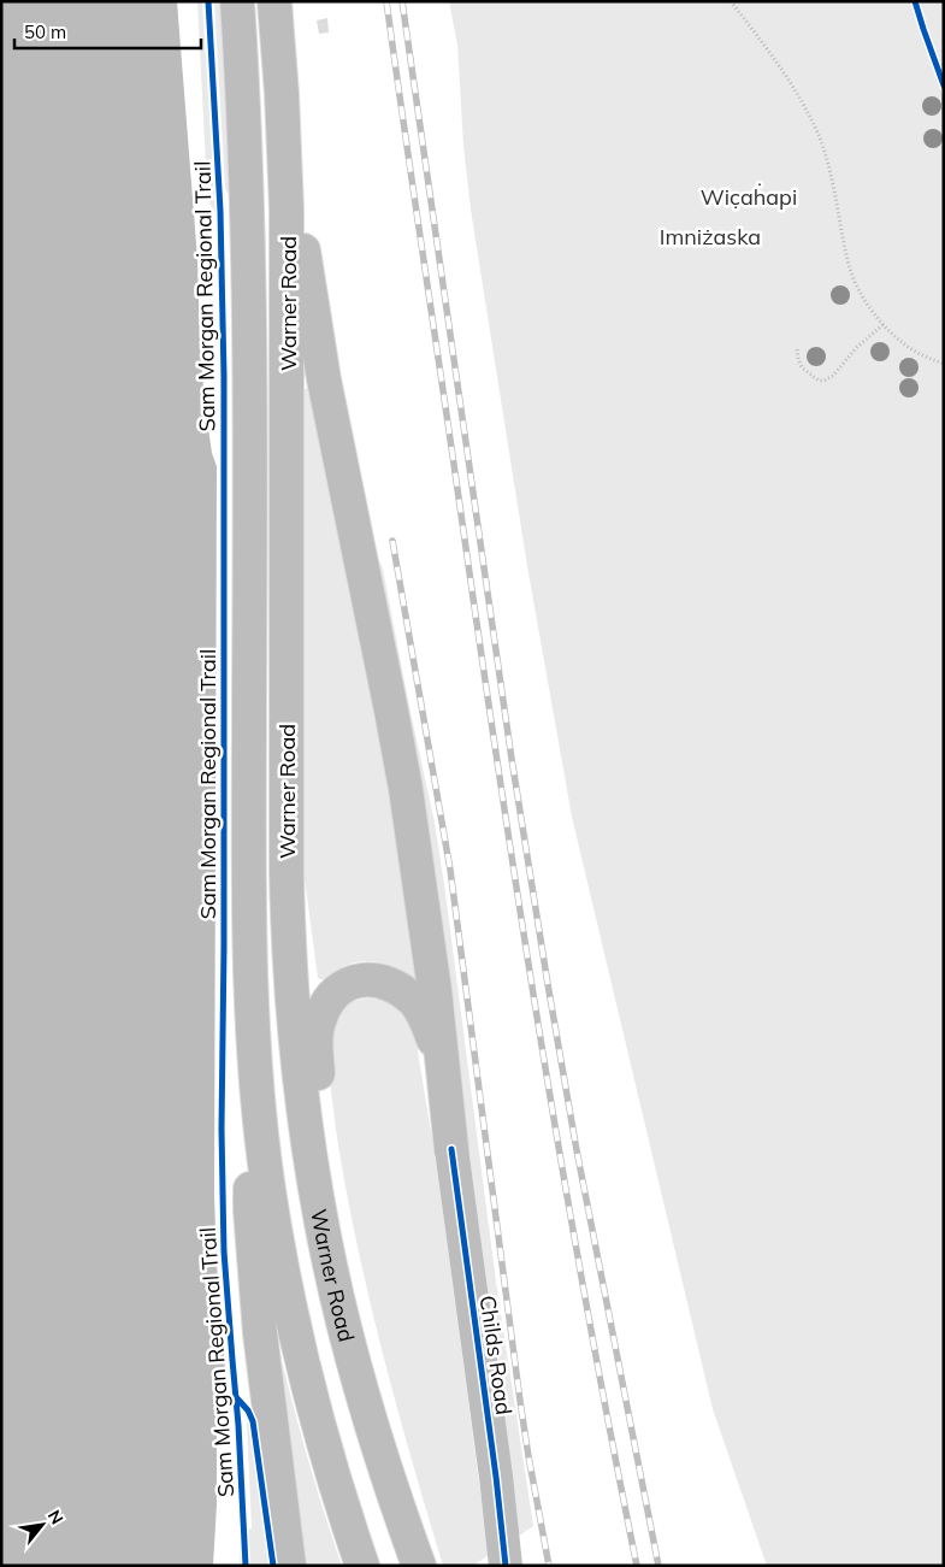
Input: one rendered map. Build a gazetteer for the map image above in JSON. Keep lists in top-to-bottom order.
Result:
{
  "streets": {
    "main road": ["Warner Road", "Childs Road"],
    "cycle path": ["Sam Morgan Regional Trail"]
  },
  "parks": ["Wic̣aḣapi", "Imniżaska"],
  "scale_bar": "50 m",
  "north": "top right"
}
